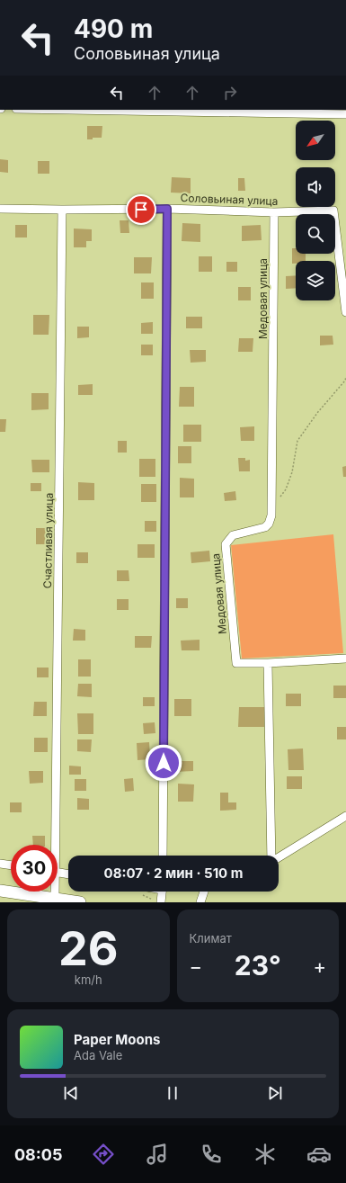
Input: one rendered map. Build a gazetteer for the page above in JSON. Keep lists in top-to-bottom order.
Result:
{
  "streets": {
    "street": ["Соловьиная улица", "Медовая улица", "Счастливая улица"]
  },
  "crossings": [
    ["Соловьиная улица", "Медовая улица"],
    ["Соловьиная улица", "Счастливая улица"]
  ],
  "north": "bottom left",
  "page": {
    "turn": ["490 m", "Соловьиная улица"],
    "limit": "30",
    "trip": "08:07 · 2 мин · 510 m",
    "tile": [
      ["26", "km/h"],
      "Климат"
    ],
    "heat": ["−", "23°", "+"],
    "song": ["Paper Moons", "Ada Vale"],
    "tabs": "08:05"
  }
}
